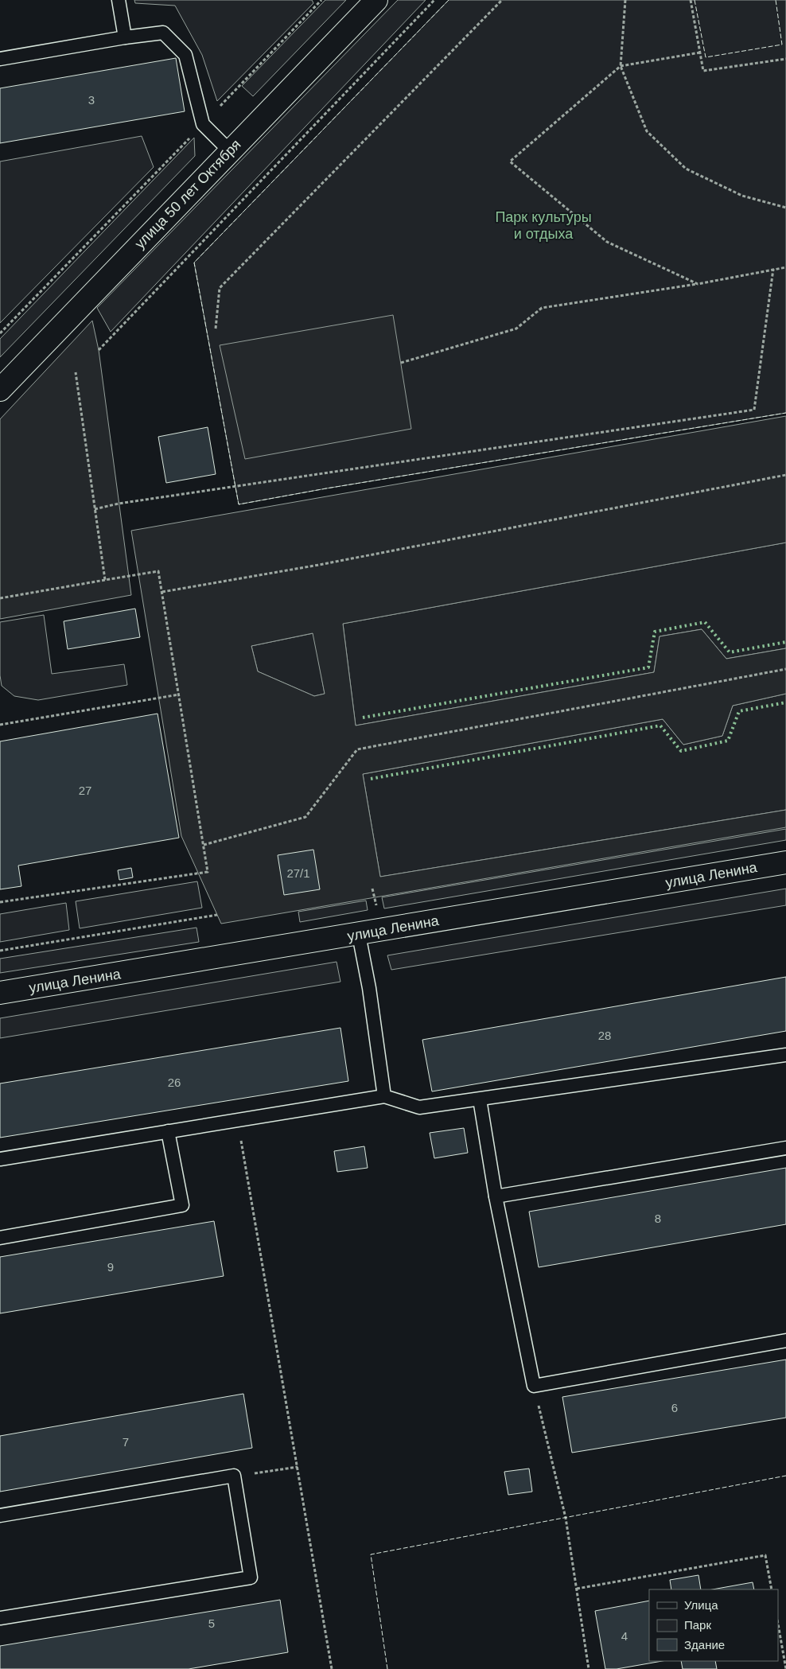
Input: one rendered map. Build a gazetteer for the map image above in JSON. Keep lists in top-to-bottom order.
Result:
{
  "streets": {
    "street": ["улица 50 лет Октября", "улица Ленина"]
  },
  "parks": ["Парк культуры и отдыха"],
  "house_numbers": [
    "3",
    "27",
    "27/1",
    "28",
    "26",
    "8",
    "9",
    "6",
    "7",
    "5",
    "4"
  ],
  "legend": ["Улица", "Парк", "Здание"]
}
